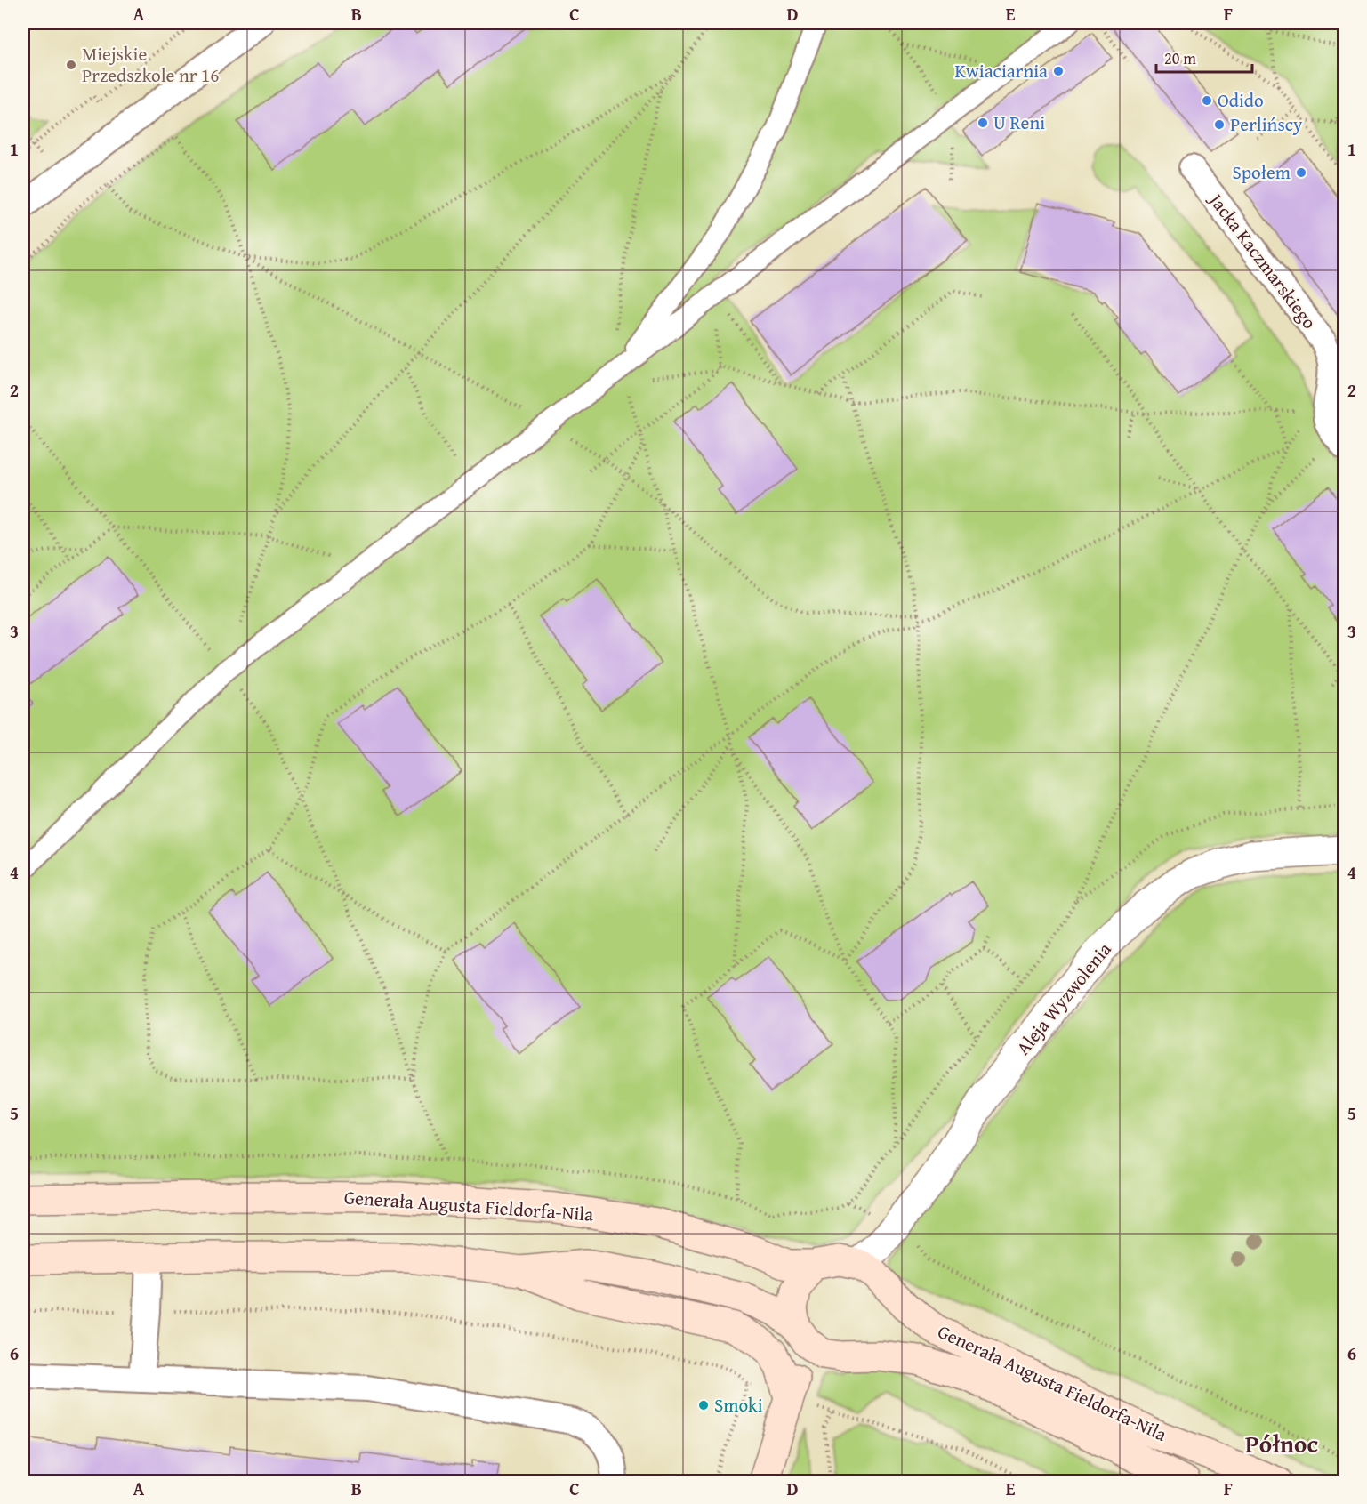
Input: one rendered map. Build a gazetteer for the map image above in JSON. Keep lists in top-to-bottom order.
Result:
{
  "streets": {
    "main road": ["Generała Augusta Fieldorfa-Nila"],
    "street": ["Jacka Kaczmarskiego", "Aleja Wyzwolenia"]
  },
  "crossings": [
    ["Aleja Wyzwolenia", "Generała Augusta Fieldorfa-Nila"]
  ],
  "districts": ["Północ"],
  "places": [
    "Miejskie Przedszkole nr 16",
    "Kwiaciarnia",
    "Odido",
    "U Reni",
    "Perlińscy",
    "Społem",
    "Smoki"
  ],
  "scale_bar": "20 m",
  "grid": {
    "columns": [
      "A",
      "B",
      "C",
      "D",
      "E",
      "F"
    ],
    "rows": [
      "1",
      "2",
      "3",
      "4",
      "5",
      "6"
    ]
  }
}
